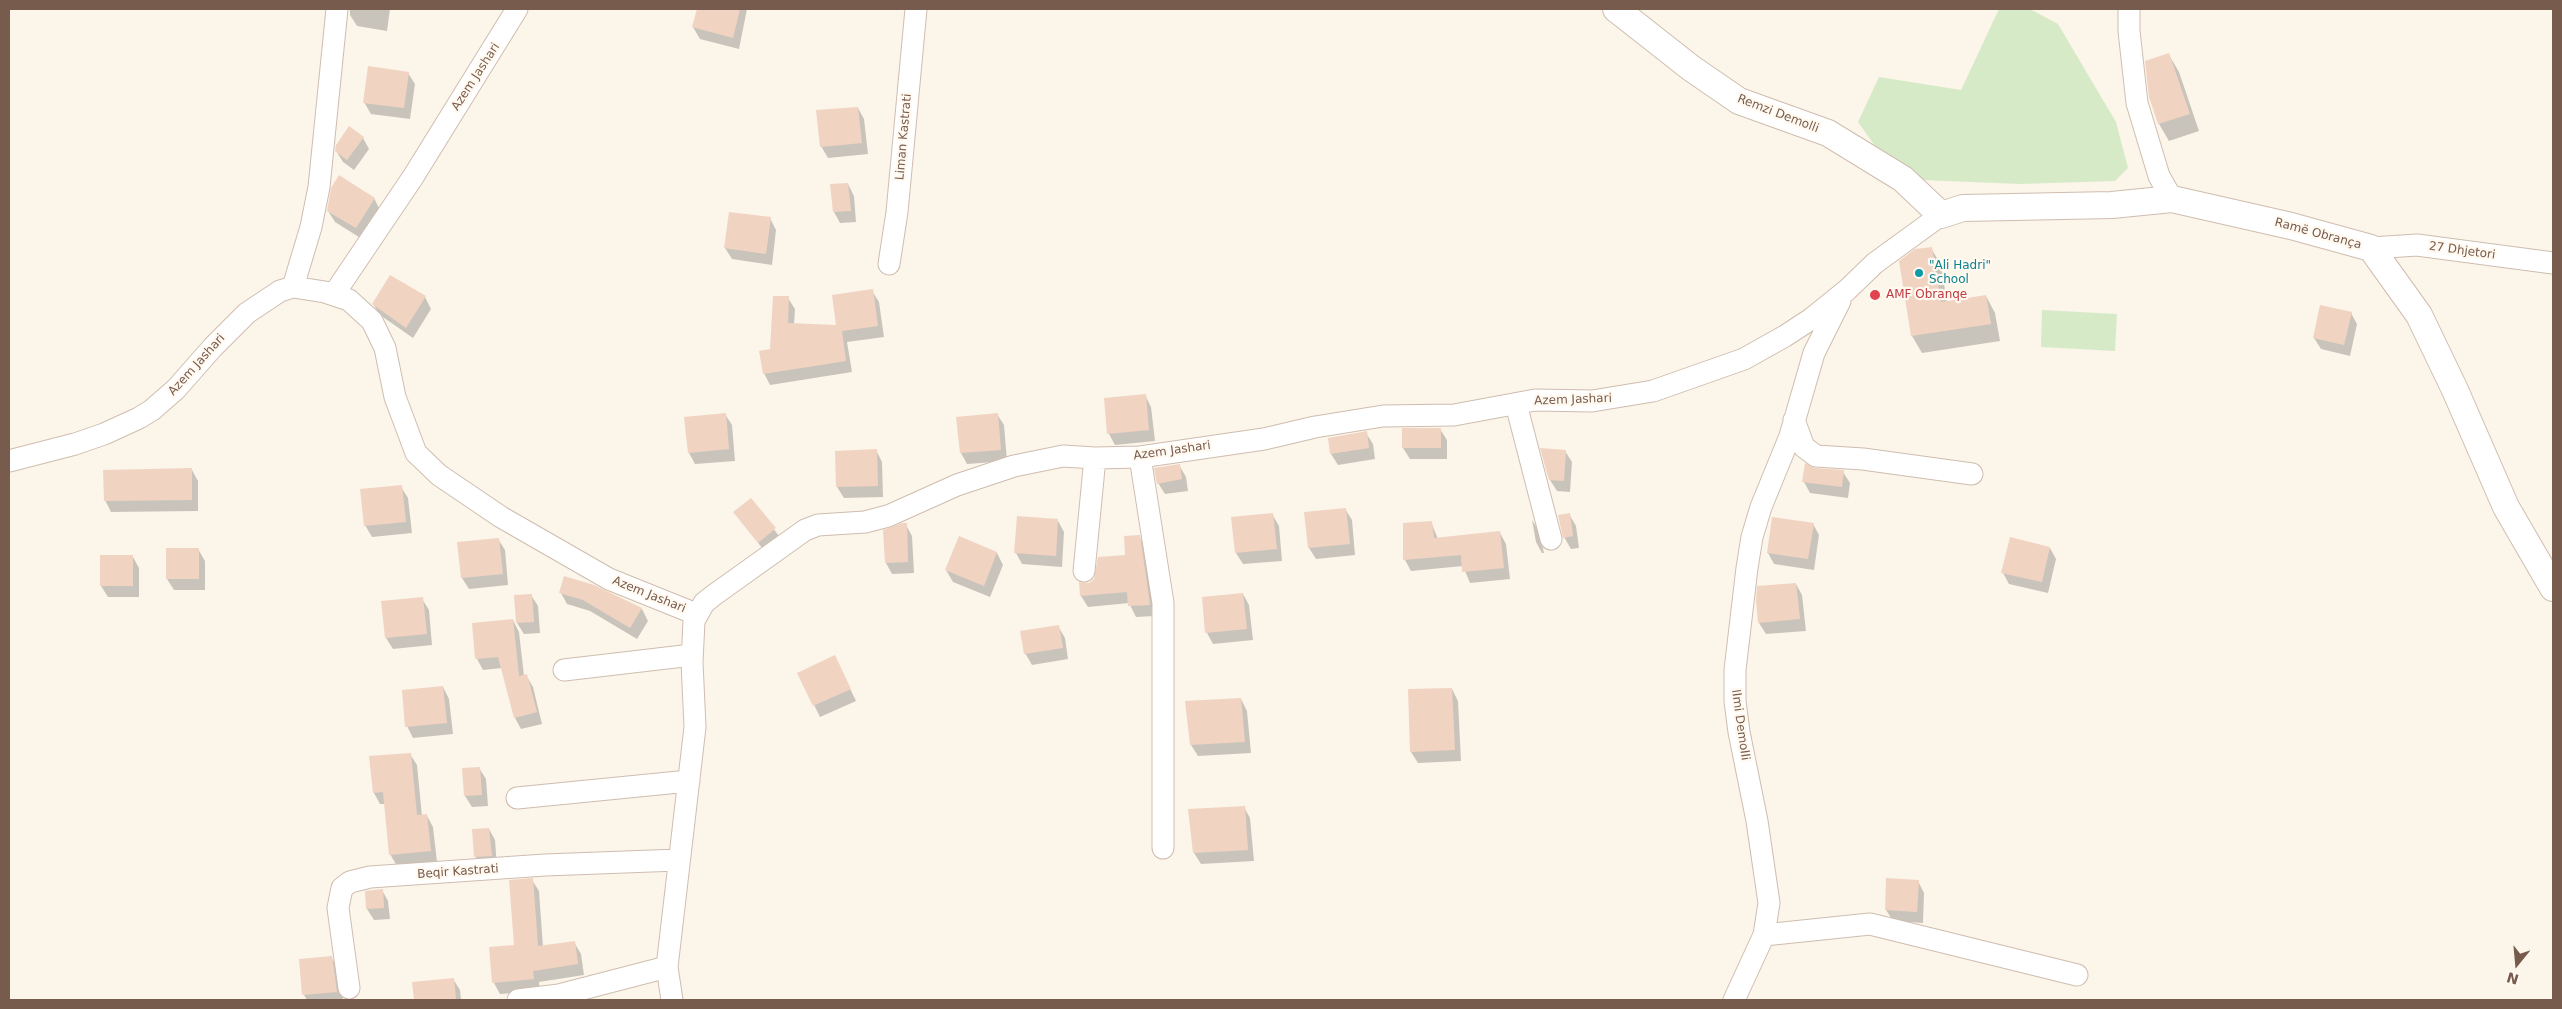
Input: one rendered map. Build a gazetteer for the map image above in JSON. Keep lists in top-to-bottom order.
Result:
{
  "streets": {
    "street": [
      "Azem Jashari",
      "Remzi Demolli",
      "Liman Kastrati",
      "Ramë Obrança",
      "27 Dhjetori",
      "Ilmi Demolli",
      "Beqir Kastrati"
    ]
  },
  "crossings": [
    ["Azem Jashari", "Remzi Demolli"],
    ["Azem Jashari", "Ramë Obrança"],
    ["Azem Jashari", "Ilmi Demolli"],
    ["Remzi Demolli", "Ramë Obrança"],
    ["Ramë Obrança", "27 Dhjetori"]
  ],
  "places": ["\"Ali Hadri\" School", "AMF Obranqe"],
  "north": "bottom"
}
